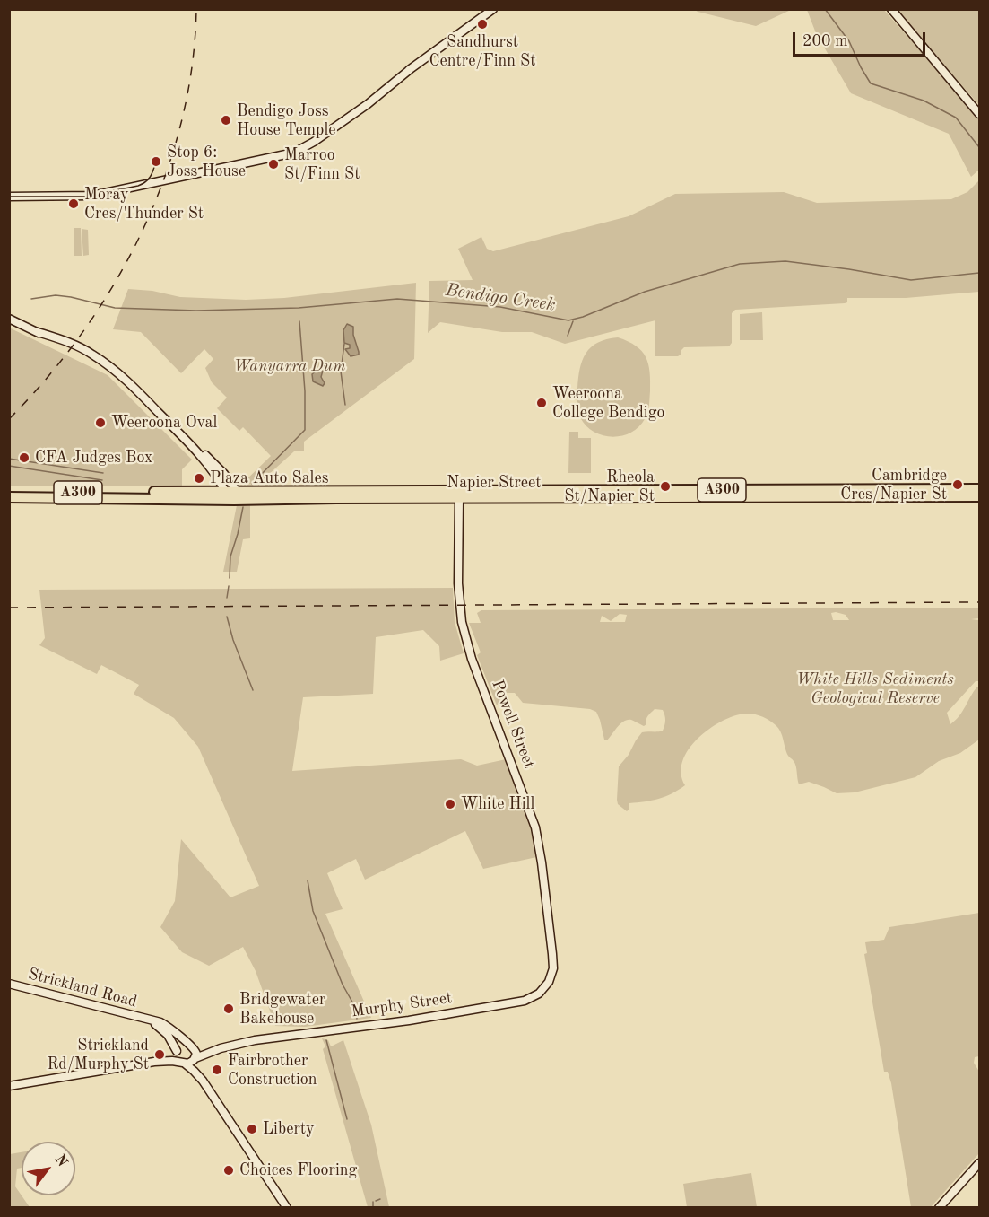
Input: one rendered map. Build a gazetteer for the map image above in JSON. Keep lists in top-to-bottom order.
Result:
{
  "streets": {
    "highway": ["Napier Street", "A300"],
    "street": ["Powell Street", "Strickland Road", "Murphy Street"]
  },
  "crossings": [
    ["Napier Street", "Powell Street"],
    ["Powell Street", "Murphy Street"],
    ["Strickland Road", "Murphy Street"]
  ],
  "water": ["Bendigo Creek"],
  "parks": ["Wanyarra Dum", "White Hills Sediments Geological Reserve"],
  "places": [
    "Sandhurst Centre/Finn St",
    "Bendigo Joss House Temple",
    "Stop 6: Joss House",
    "Marroo St/Finn St",
    "Moray Cres/Thunder St",
    "Weeroona College Bendigo",
    "Weeroona Oval",
    "CFA Judges Box",
    "Plaza Auto Sales",
    "Cambridge Cres/Napier St",
    "Rheola St/Napier St",
    "White Hill",
    "Bridgewater Bakehouse",
    "Strickland Rd/Murphy St",
    "Fairbrother Construction",
    "Liberty",
    "Choices Flooring"
  ],
  "scale_bar": "200 m",
  "north": "top right"
}
